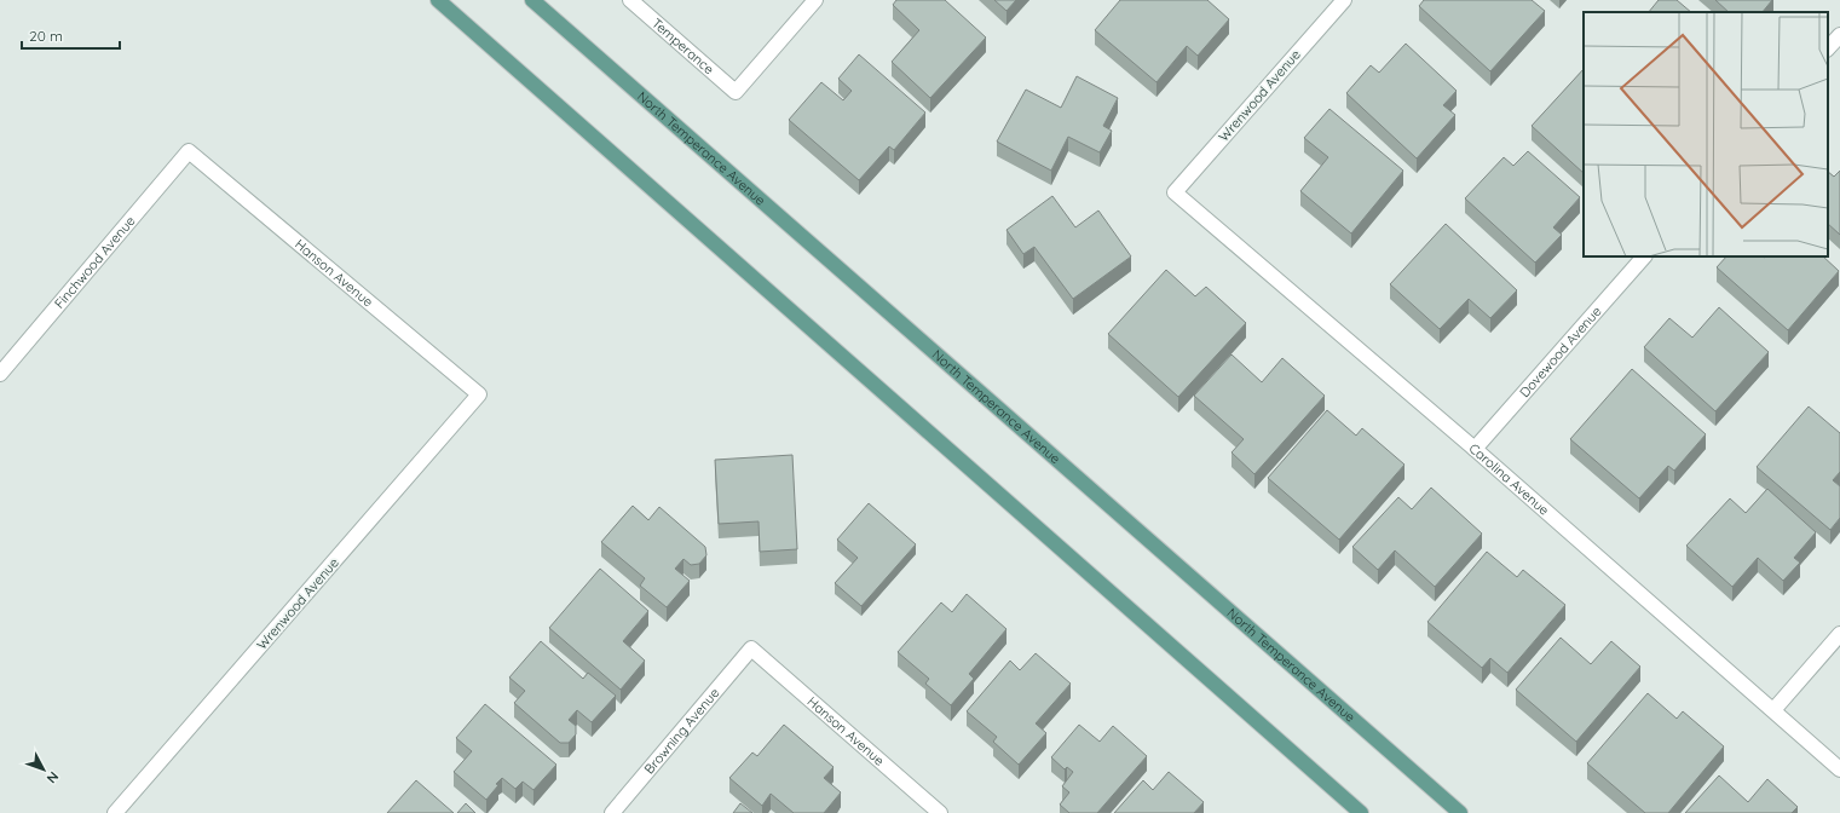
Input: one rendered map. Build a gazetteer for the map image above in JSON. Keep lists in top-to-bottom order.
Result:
{
  "streets": {
    "main road": ["North Temperance Avenue"],
    "street": [
      "Temperance",
      "Wrenwood Avenue",
      "Finchwood Avenue",
      "Hanson Avenue",
      "Dovewood Avenue",
      "Carolina Avenue",
      "Browning Avenue"
    ]
  },
  "crossings": [
    ["Wrenwood Avenue", "Hanson Avenue"],
    ["Wrenwood Avenue", "Carolina Avenue"],
    ["Finchwood Avenue", "Hanson Avenue"],
    ["Hanson Avenue", "Browning Avenue"],
    ["Dovewood Avenue", "Carolina Avenue"]
  ],
  "scale_bar": "20 m",
  "north": "bottom right"
}
